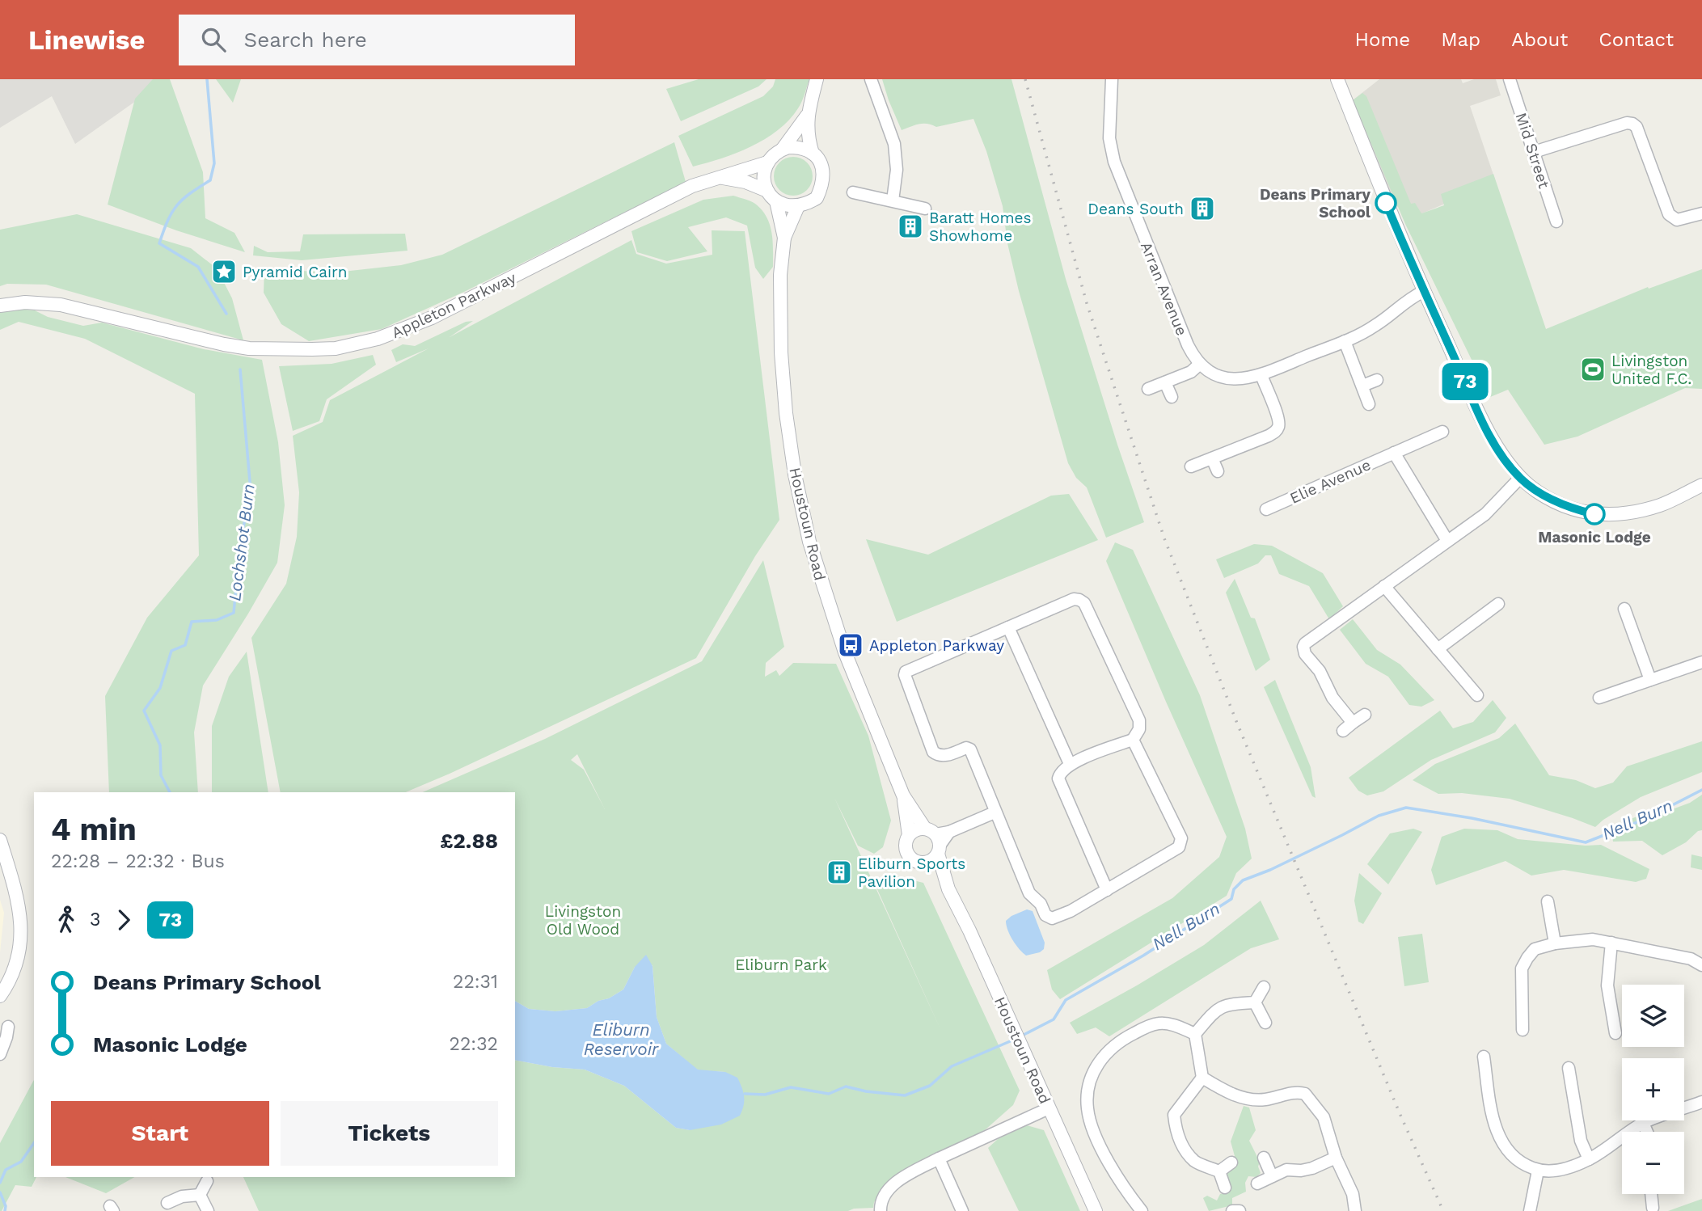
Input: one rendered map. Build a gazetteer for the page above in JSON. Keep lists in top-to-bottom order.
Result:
{
  "streets": {
    "street": [
      "Mid Street",
      "Arran Avenue",
      "Appleton Parkway",
      "Elie Avenue",
      "Houstoun Road"
    ]
  },
  "crossings": [
    ["Appleton Parkway", "Houstoun Road"]
  ],
  "water": ["Lochshot Burn", "Nell Burn", "Eliburn Reservoir"],
  "parks": ["Livingston Old Wood", "Eliburn Park"],
  "places": {
    "other": ["Deans Primary School", "Masonic Lodge"],
    "building": ["Deans South", "Baratt Homes Showhome", "Eliburn Sports Pavilion"],
    "place": ["Pyramid Cairn"],
    "sports": ["Livingston United F.C."],
    "bus stop": ["Appleton Parkway"]
  },
  "lines": ["bus line 73"],
  "page": {
    "header": "Linewise",
    "search": "Search here",
    "nav": [
      "Home",
      "Map",
      "About",
      "Contact"
    ],
    "on_map": "73",
    "heading": ["4 min", "22:28 – 22:32 · Bus", "£2.88"],
    "legs": ["3", "73"],
    "list": [
      {
        "name": "Deans Primary School",
        "value": "22:31"
      },
      {
        "name": "Masonic Lodge",
        "value": "22:32"
      }
    ],
    "map_buttons": ["+", "−"],
    "buttons": ["Start", "Tickets"]
  }
}
